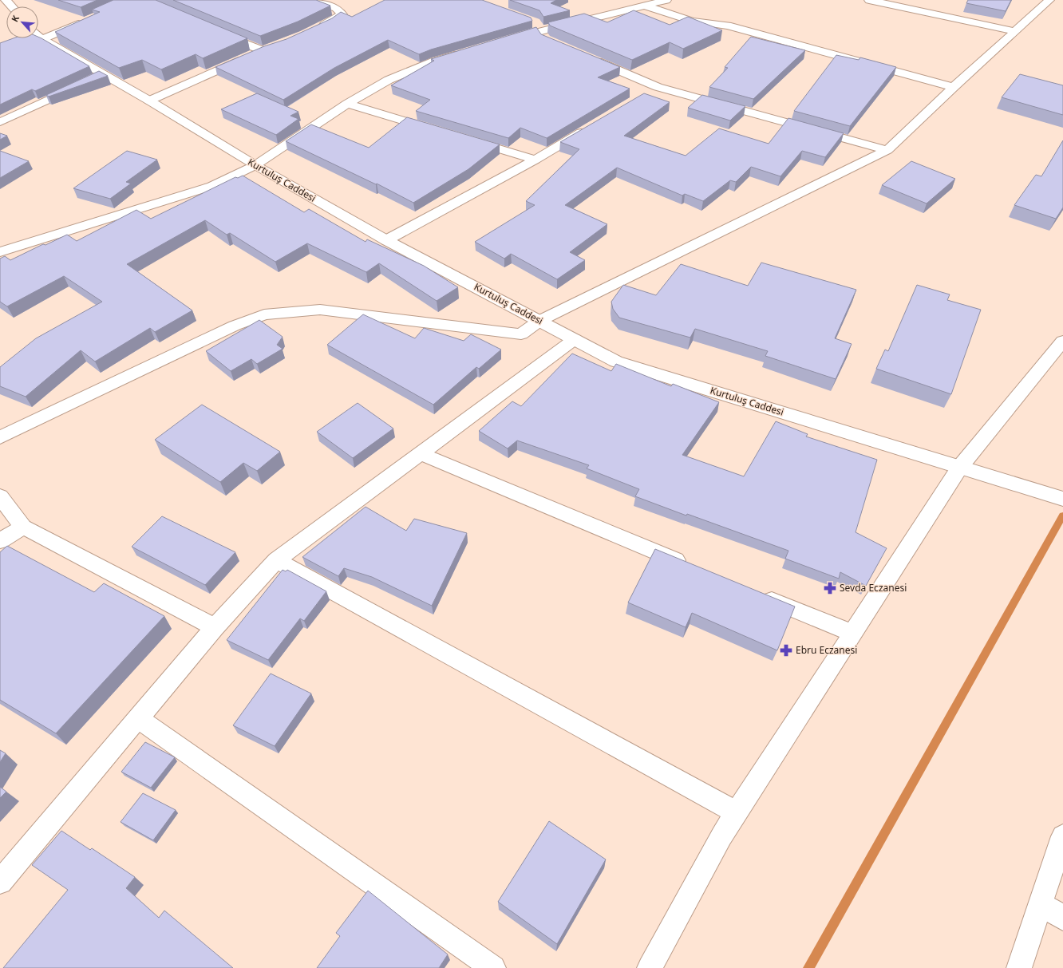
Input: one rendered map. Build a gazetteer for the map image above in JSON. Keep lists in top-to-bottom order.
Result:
{
  "streets": {
    "street": ["Kurtuluş Caddesi"]
  },
  "places": {
    "pharmacy": ["Sevda Eczanesi", "Ebru Eczanesi"]
  },
  "north": "top left"
}
